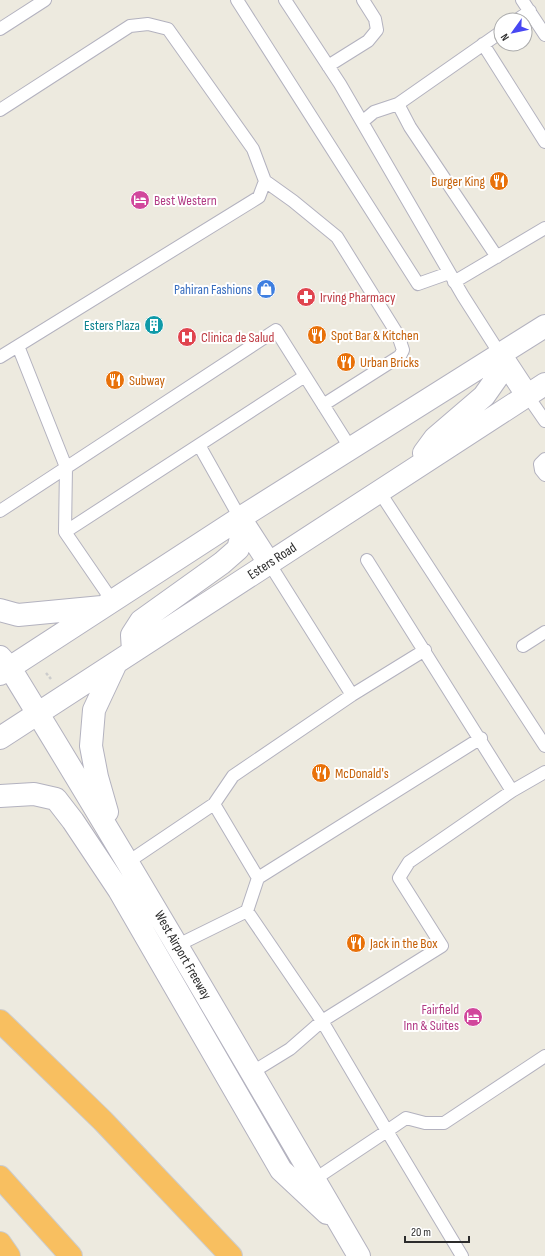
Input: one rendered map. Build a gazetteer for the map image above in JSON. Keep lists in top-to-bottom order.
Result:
{
  "streets": {
    "main road": ["Esters Road", "West Airport Freeway"]
  },
  "crossings": [
    ["Esters Road", "West Airport Freeway"]
  ],
  "places": {
    "restaurant": [
      "Burger King",
      "Spot Bar & Kitchen",
      "Urban Bricks",
      "Subway",
      "McDonald's",
      "Jack in the Box"
    ],
    "hotel": ["Best Western", "Fairfield Inn & Suites"],
    "shop": ["Pahiran Fashions"],
    "pharmacy": ["Irving Pharmacy"],
    "building": ["Esters Plaza"],
    "hospital": ["Clinica de Salud"]
  },
  "scale_bar": "20 m",
  "north": "bottom left"
}
